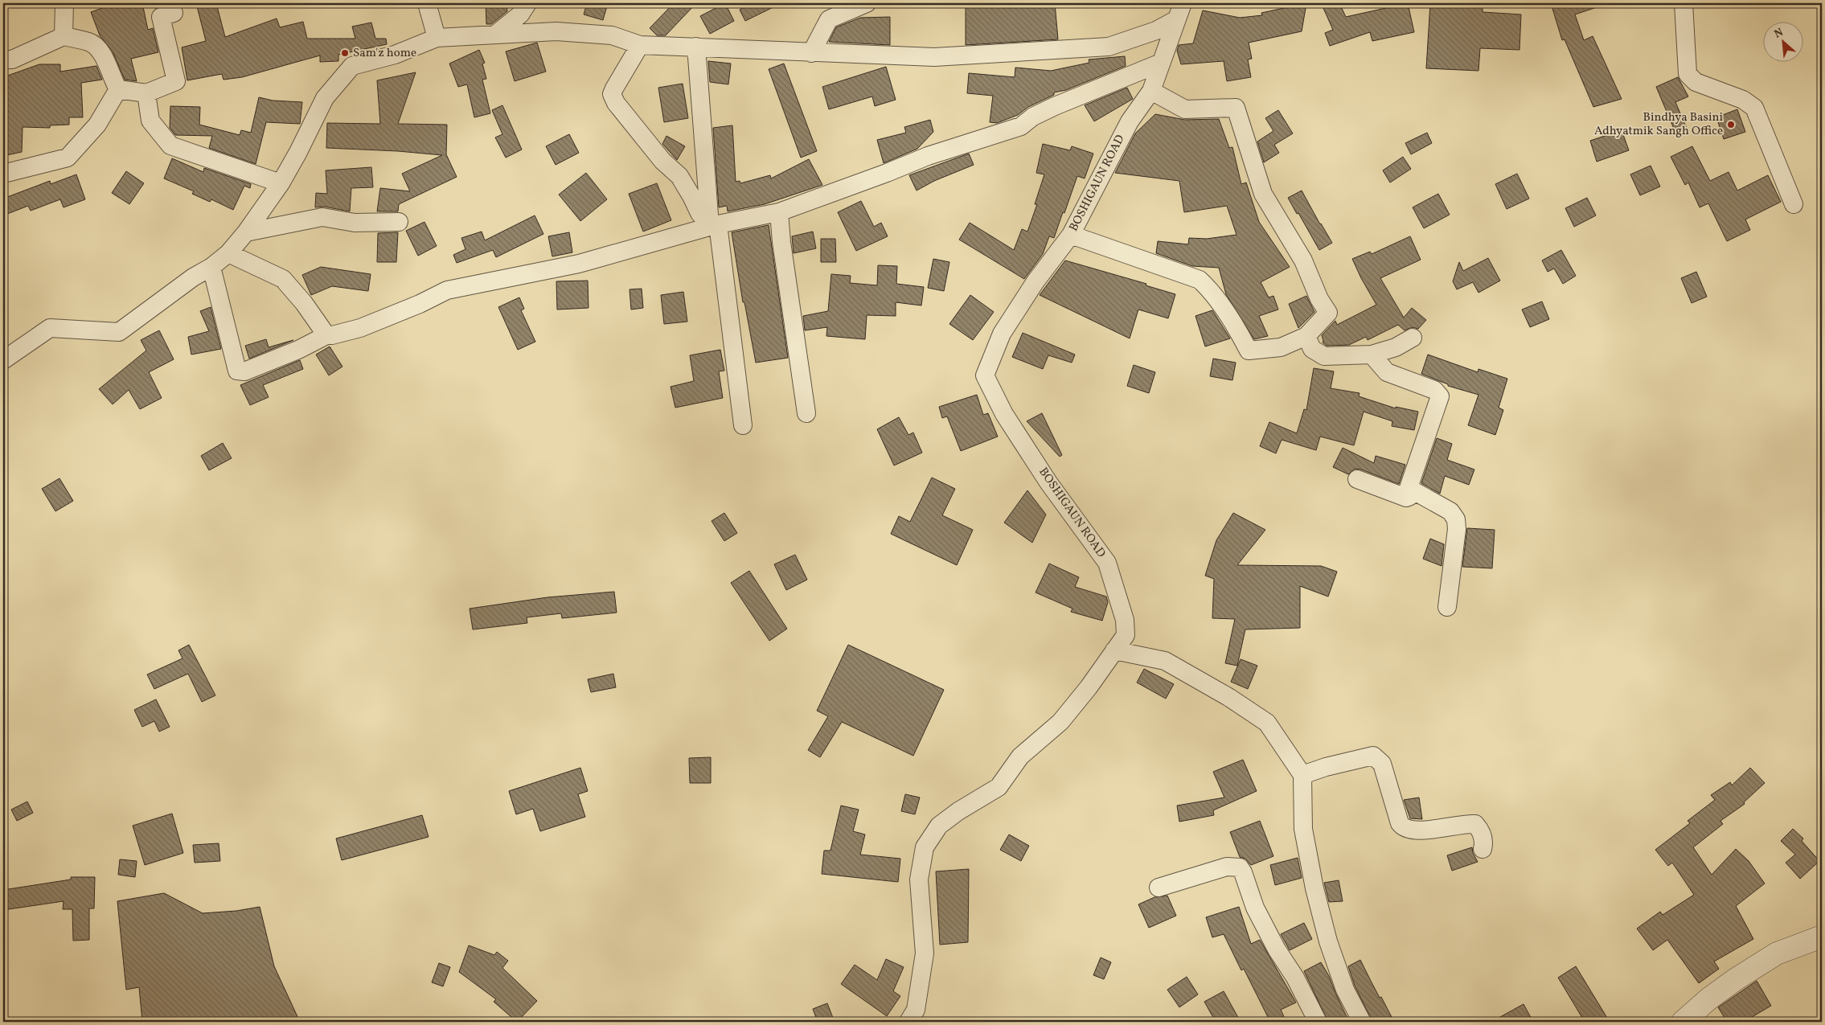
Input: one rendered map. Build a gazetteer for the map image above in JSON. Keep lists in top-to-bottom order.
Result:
{
  "streets": {
    "street": ["BOSHIGAUN ROAD"]
  },
  "places": ["Sam'z home", "Bindhya Basini Adhyatmik Sangh Office"],
  "north": "top left"
}
